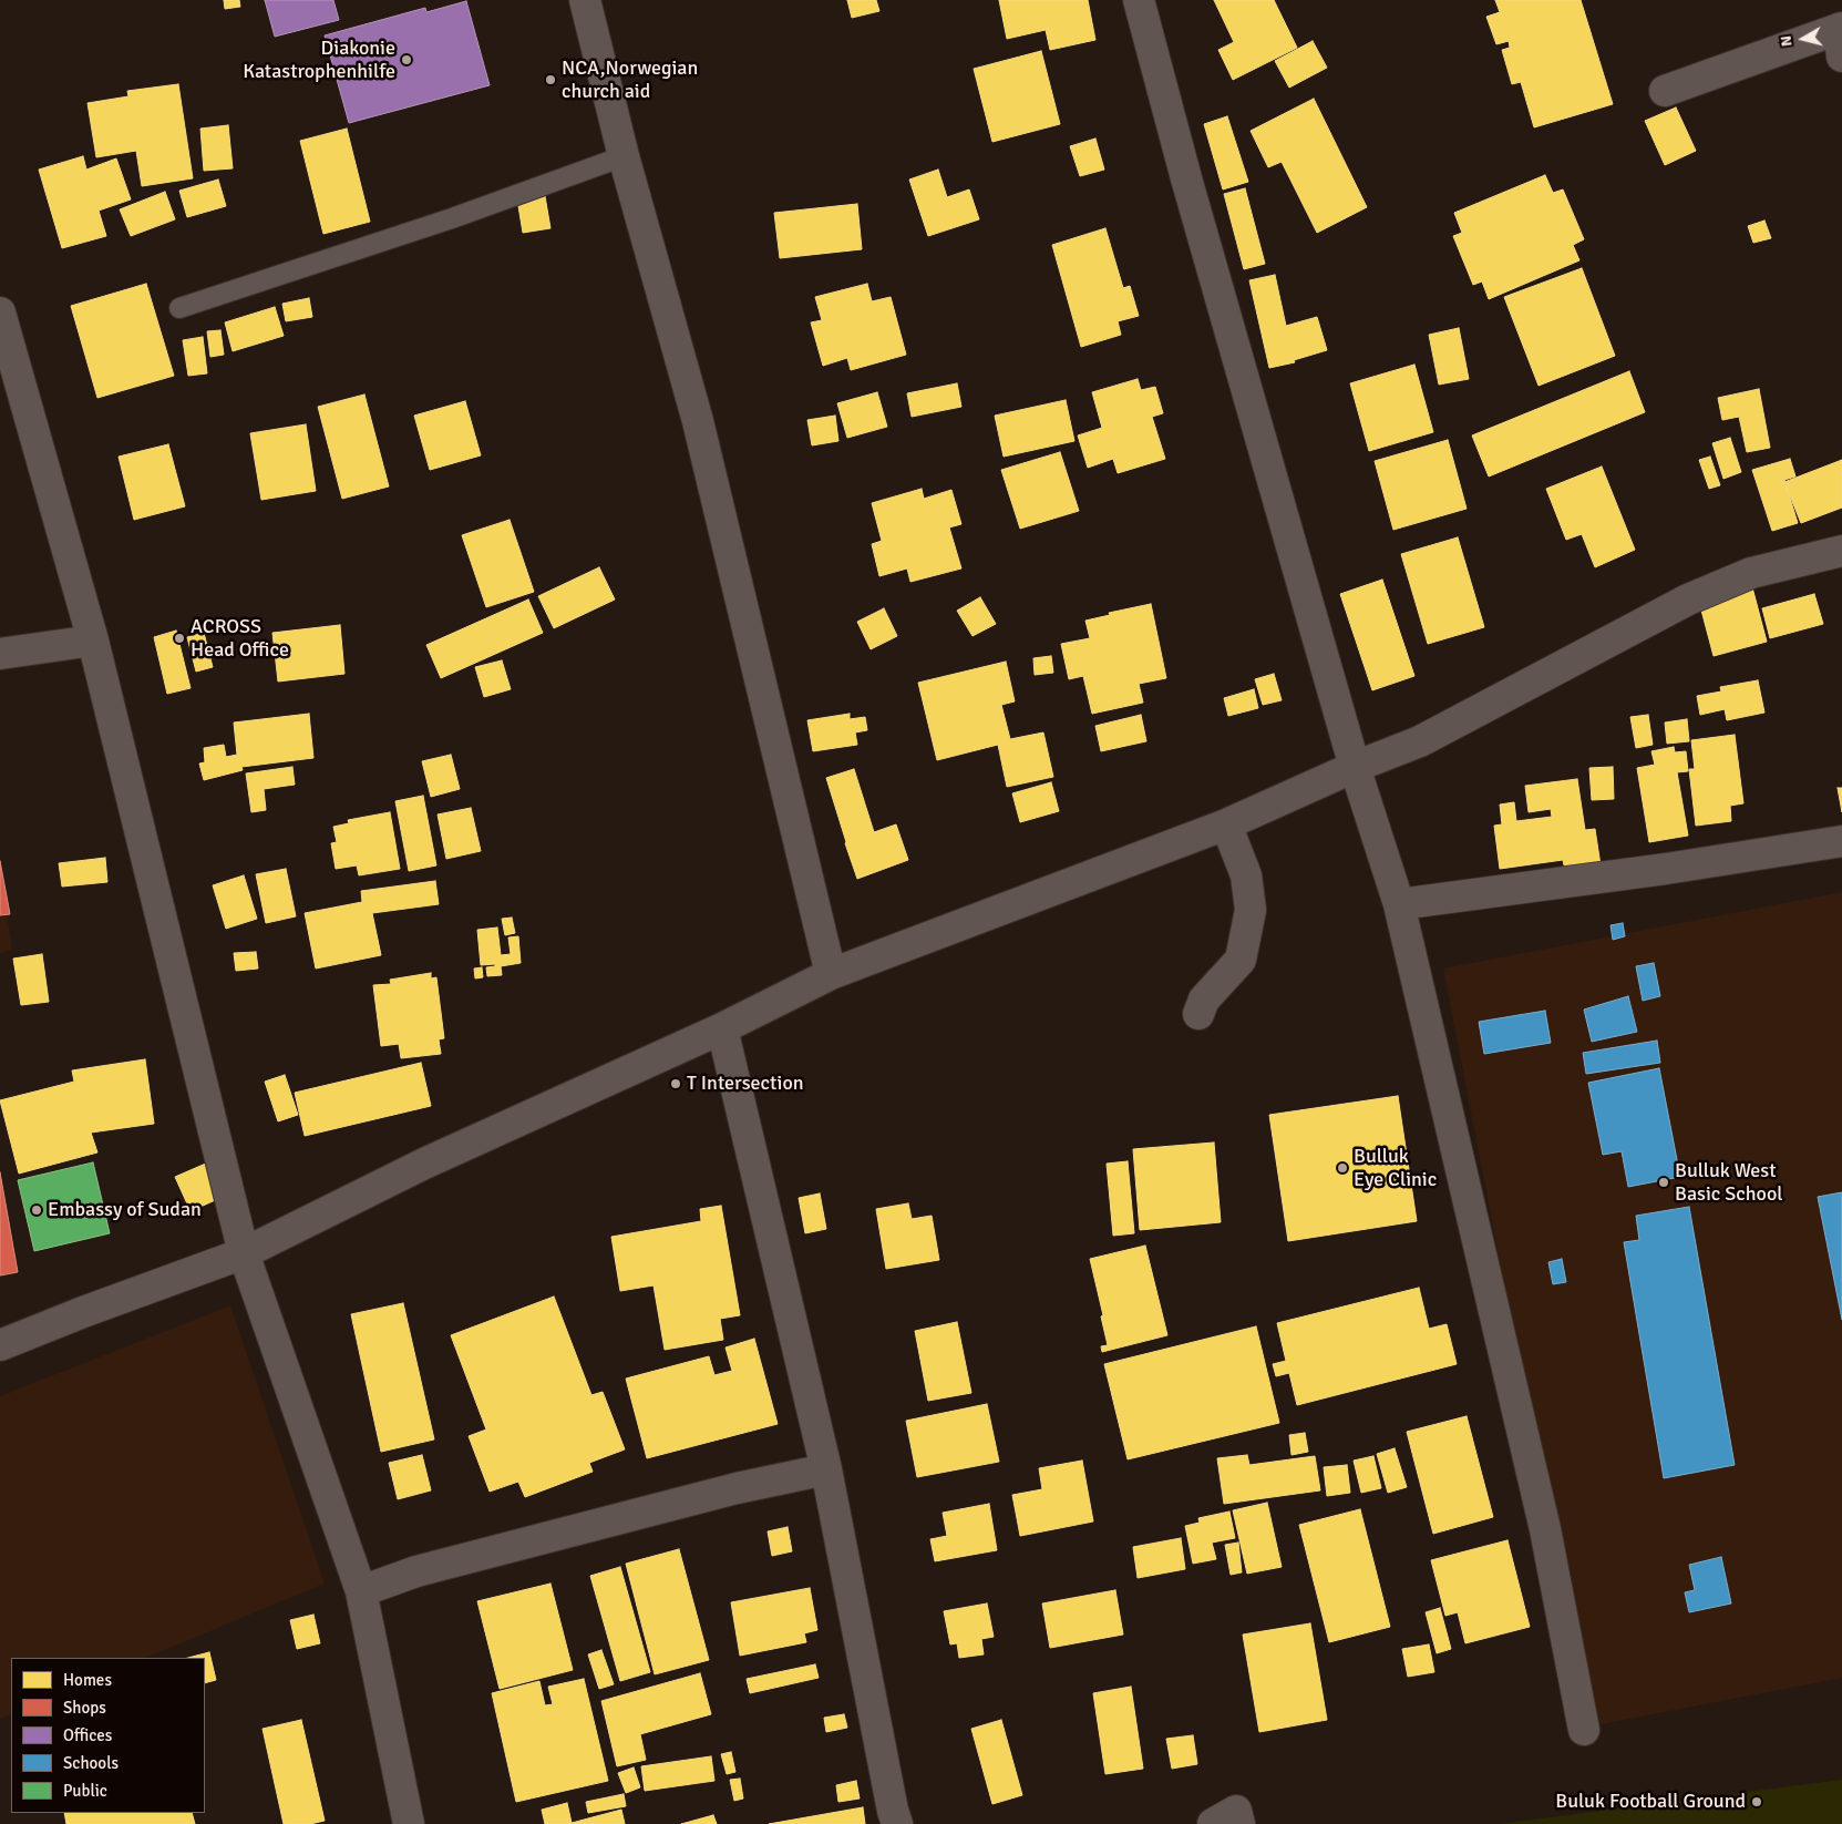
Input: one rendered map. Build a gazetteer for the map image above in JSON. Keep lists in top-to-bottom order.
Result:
{
  "places": [
    "Diakonie Katastrophenhilfe",
    "NCA,Norwegian church aid",
    "ACROSS Head Office",
    "T Intersection",
    "Bulluk Eye Clinic",
    "Bulluk West Basic School",
    "Embassy of Sudan",
    "Buluk Football Ground"
  ],
  "legend": [
    "Homes",
    "Shops",
    "Offices",
    "Schools",
    "Public"
  ],
  "north": "left"
}
